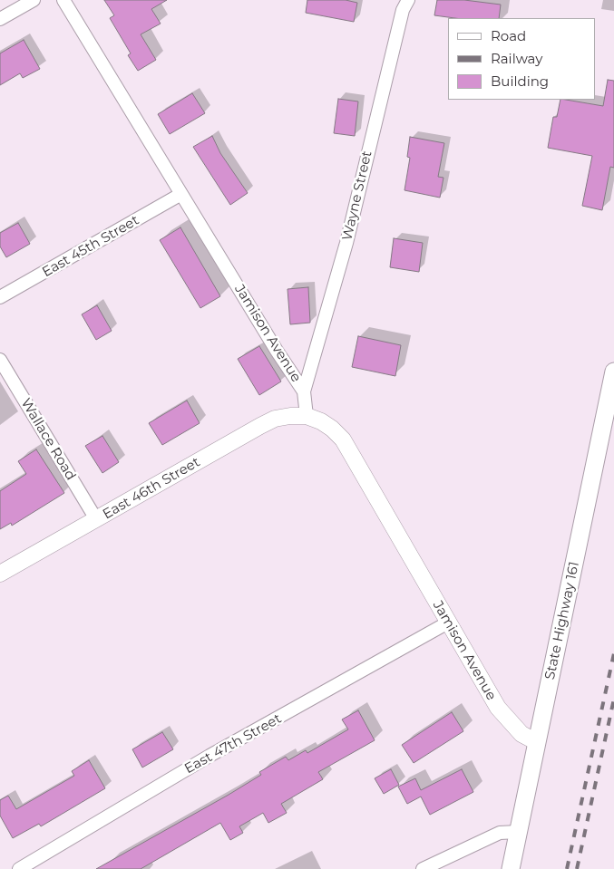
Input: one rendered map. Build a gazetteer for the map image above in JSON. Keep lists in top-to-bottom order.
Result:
{
  "streets": {
    "main road": ["State Highway 161"],
    "street": [
      "Wayne Street",
      "East 45th Street",
      "Jamison Avenue",
      "Wallace Road",
      "East 46th Street",
      "East 47th Street"
    ]
  },
  "crossings": [
    ["Wayne Street", "Jamison Avenue"],
    ["East 45th Street", "Jamison Avenue"],
    ["Jamison Avenue", "East 46th Street"],
    ["Jamison Avenue", "State Highway 161"],
    ["Jamison Avenue", "East 47th Street"],
    ["Wallace Road", "East 46th Street"]
  ],
  "legend": ["Road", "Railway", "Building"]
}
